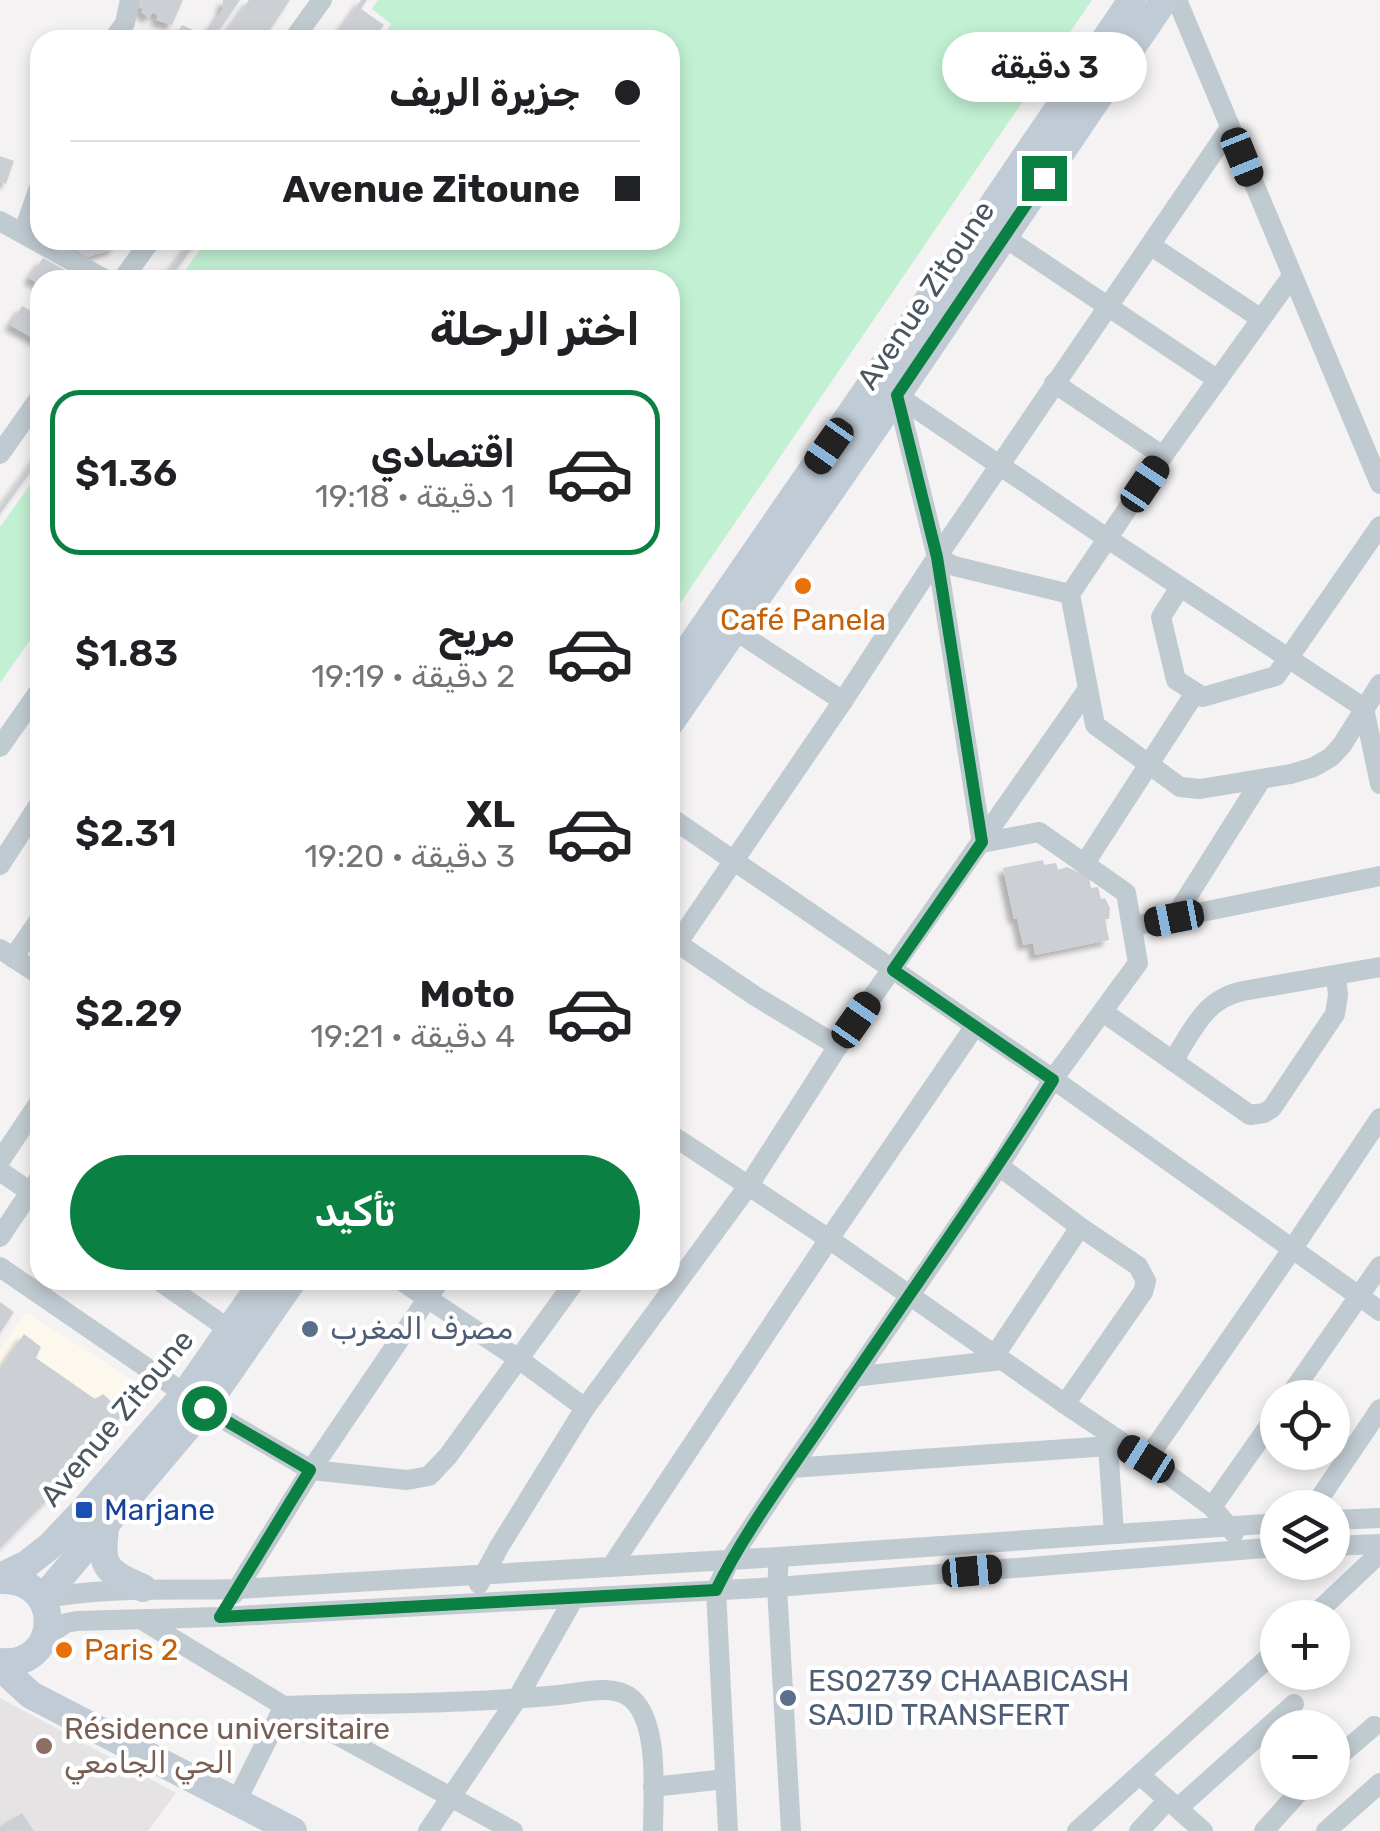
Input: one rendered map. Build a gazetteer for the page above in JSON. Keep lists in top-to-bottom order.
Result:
{
  "streets": {
    "main road": ["Avenue Zitoune"]
  },
  "places": {
    "other": [
      "Café Panela",
      "مصرف المغرب",
      "Paris 2",
      "ES02739 CHAABICASH SAJID TRANSFERT",
      "Résidence universitaire الحي الجامعي"
    ],
    "transit": ["Marjane"]
  },
  "page": {
    "banner": ["جزيرة الريف", "Avenue Zitoune"],
    "bubble": "3 دقيقة",
    "heading": "اختر الرحلة",
    "list": [
      {
        "name": "اقتصادي",
        "note": "1 دقيقة · 19:18",
        "value": "$1.36"
      },
      {
        "name": "مريح",
        "note": "2 دقيقة · 19:19",
        "value": "$1.83"
      },
      {
        "name": "XL",
        "note": "3 دقيقة · 19:20",
        "value": "$2.31"
      },
      {
        "name": "Moto",
        "note": "4 دقيقة · 19:21",
        "value": "$2.29"
      }
    ],
    "buttons": "تأكيد",
    "map_buttons": ["+", "−"]
  }
}
